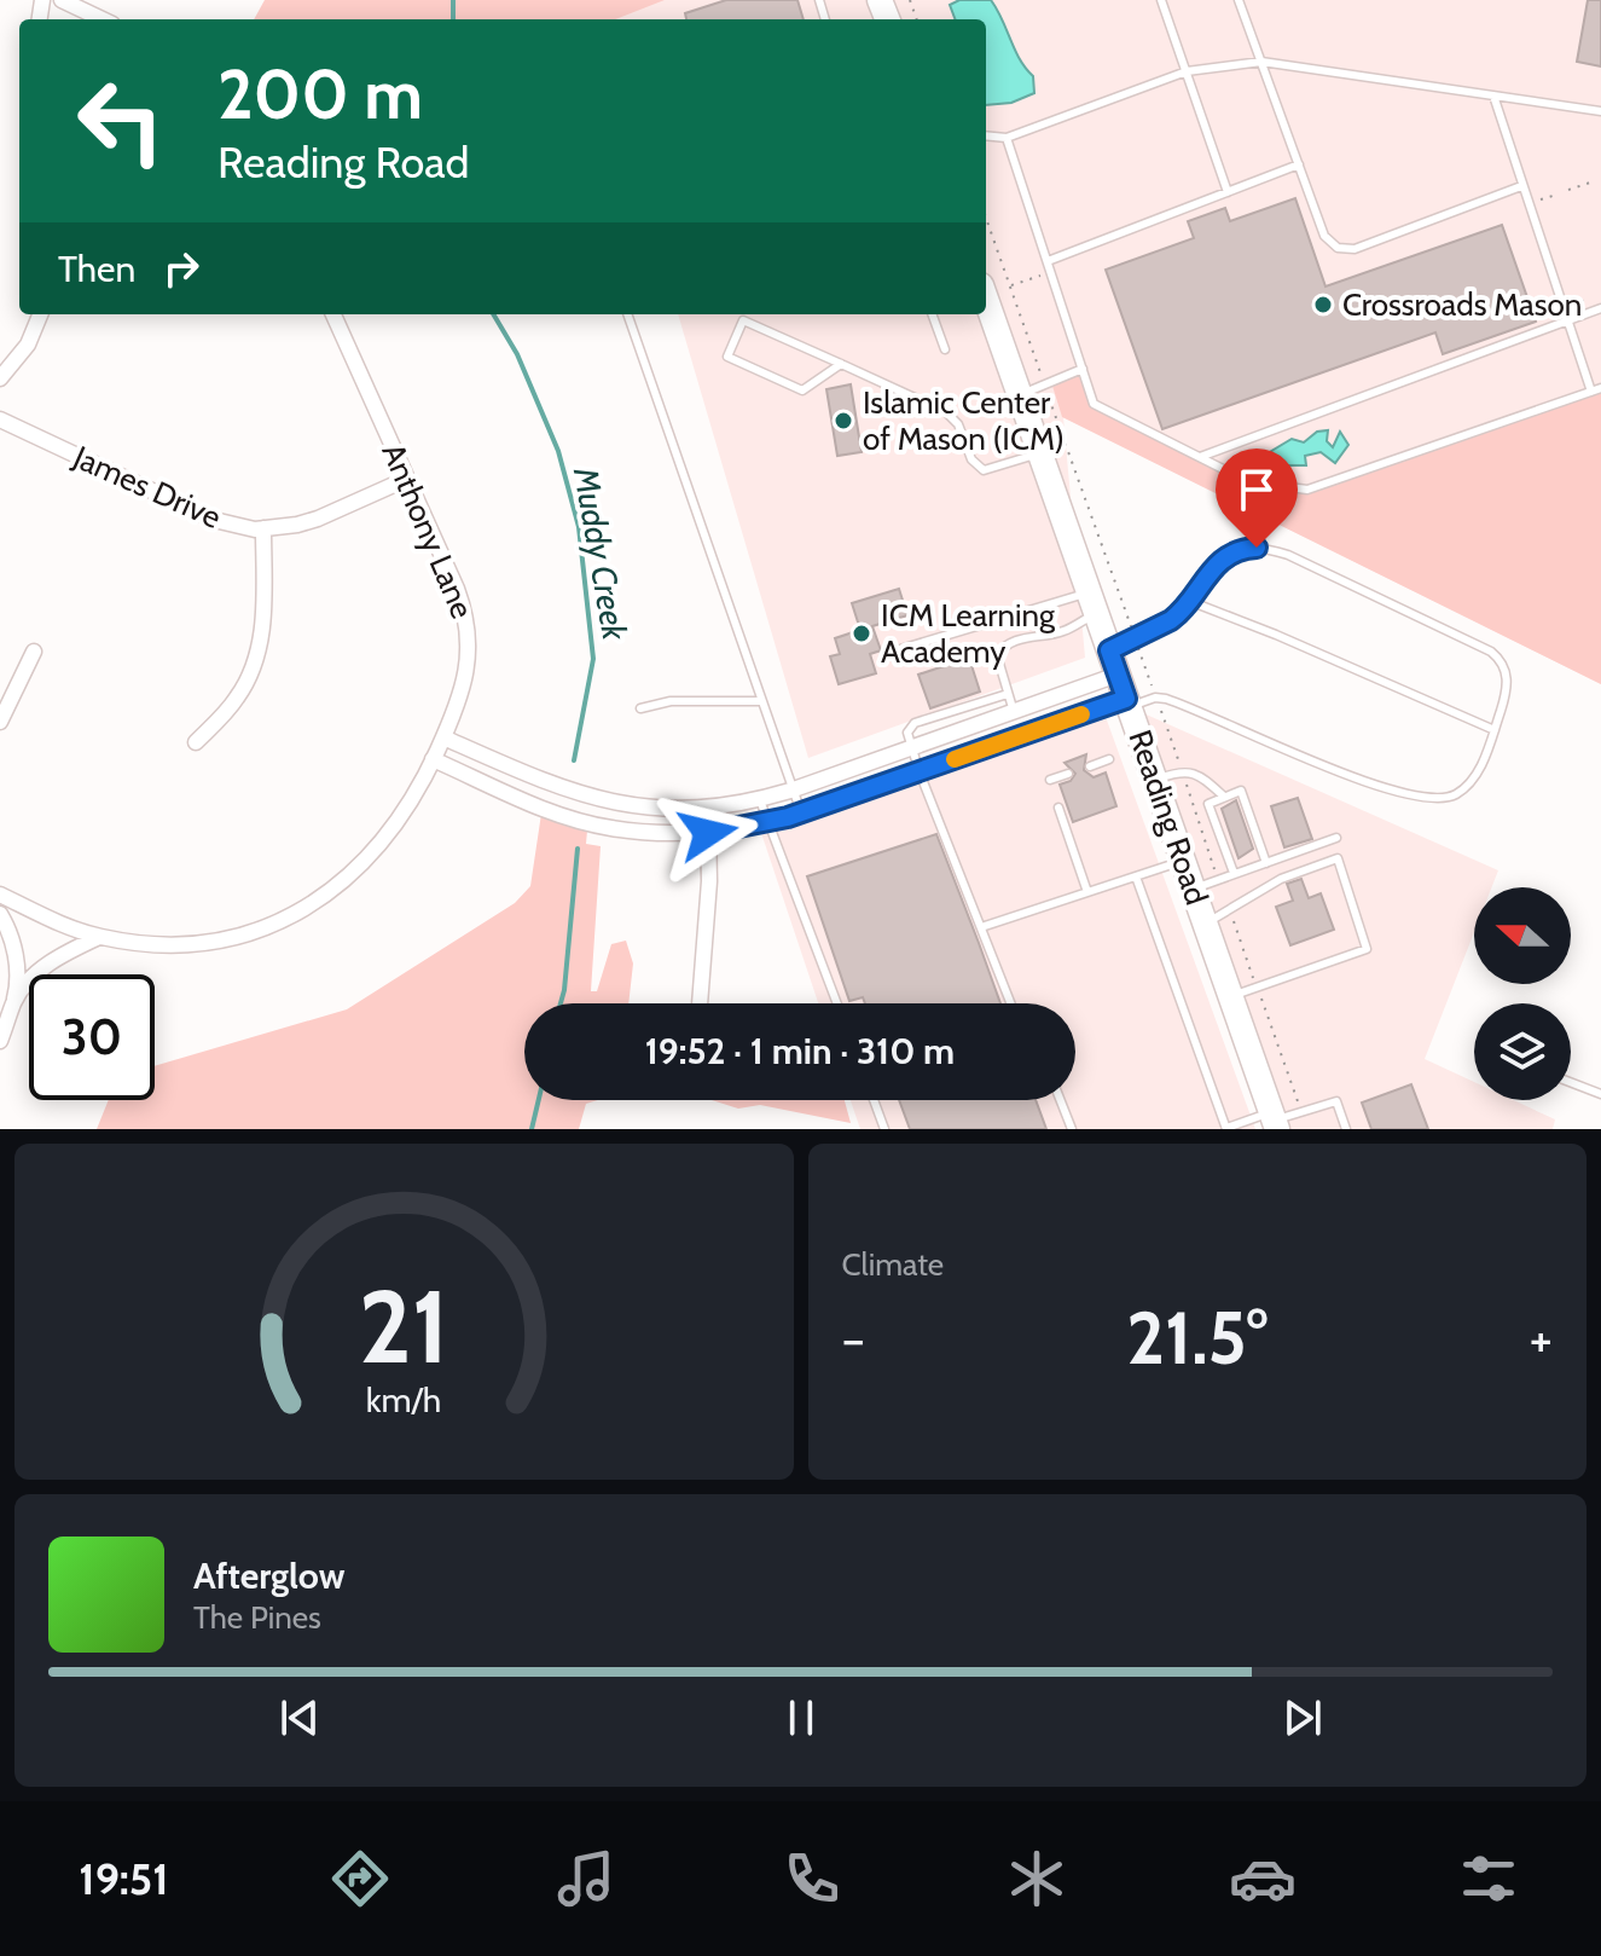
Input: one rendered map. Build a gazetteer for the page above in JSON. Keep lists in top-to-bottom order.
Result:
{
  "streets": {
    "main road": ["Reading Road"],
    "street": ["James Drive", "Anthony Lane"]
  },
  "crossings": [
    ["James Drive", "Anthony Lane"]
  ],
  "water": ["Muddy Creek"],
  "places": ["Crossroads Mason", "Islamic Center of Mason (ICM)", "ICM Learning Academy"],
  "north": "left",
  "page": {
    "turn": ["200 m", "Reading Road"],
    "then": "Then",
    "limit": "30",
    "trip": "19:52 · 1 min · 310 m",
    "tile": "Climate",
    "heat": ["−", "21.5°", "+"],
    "song": ["Afterglow", "The Pines"],
    "tabs": "19:51",
    "gauge": ["21", "km/h"]
  }
}
